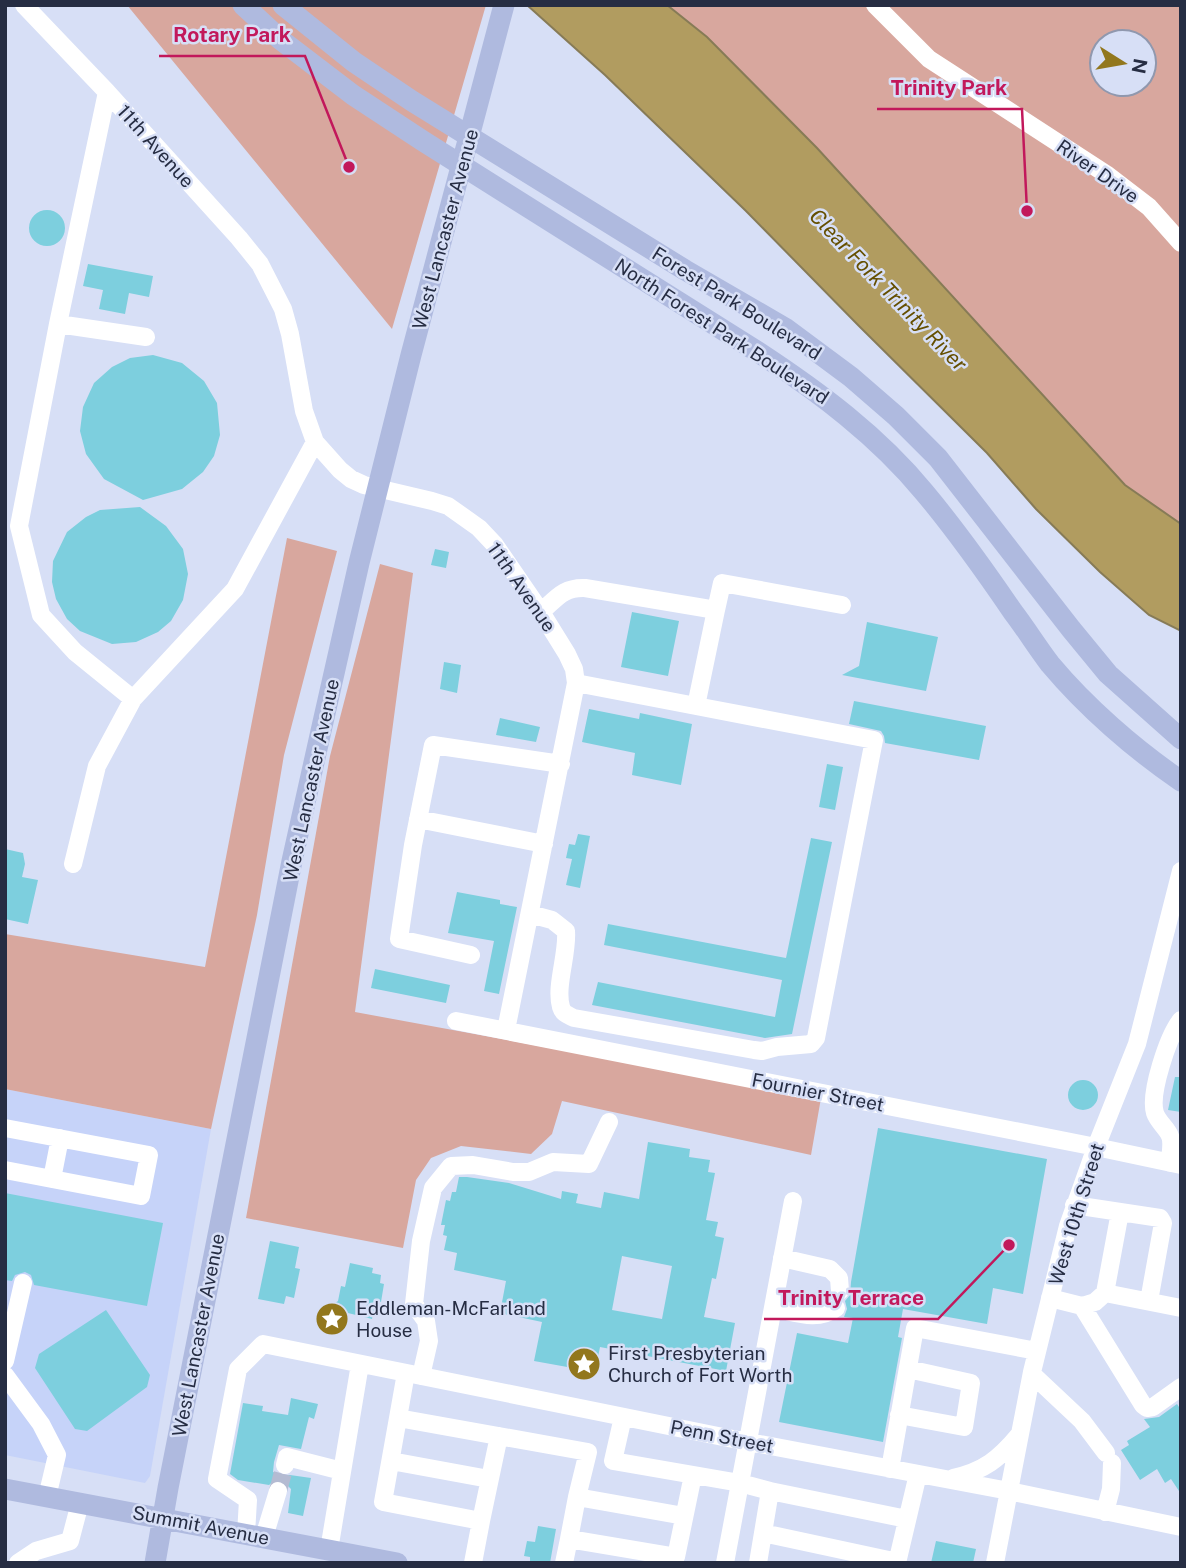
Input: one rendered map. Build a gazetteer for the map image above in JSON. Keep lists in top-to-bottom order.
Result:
{
  "streets": {
    "main road": [
      "West Lancaster Avenue",
      "Forest Park Boulevard",
      "North Forest Park Boulevard",
      "Summit Avenue"
    ],
    "street": [
      "11th Avenue",
      "River Drive",
      "Fournier Street",
      "West 10th Street",
      "Penn Street"
    ]
  },
  "crossings": [
    ["11th Avenue", "Fournier Street"],
    ["West Lancaster Avenue", "Summit Avenue"],
    ["Fournier Street", "West 10th Street"],
    ["West 10th Street", "Penn Street"],
    ["Penn Street", "Summit Avenue"]
  ],
  "water": ["Clear Fork Trinity River"],
  "places": {
    "other": ["Rotary Park", "Trinity Park", "Trinity Terrace"],
    "place": ["Eddleman-McFarland House", "First Presbyterian Church of Fort Worth"]
  },
  "north": "right"
}
